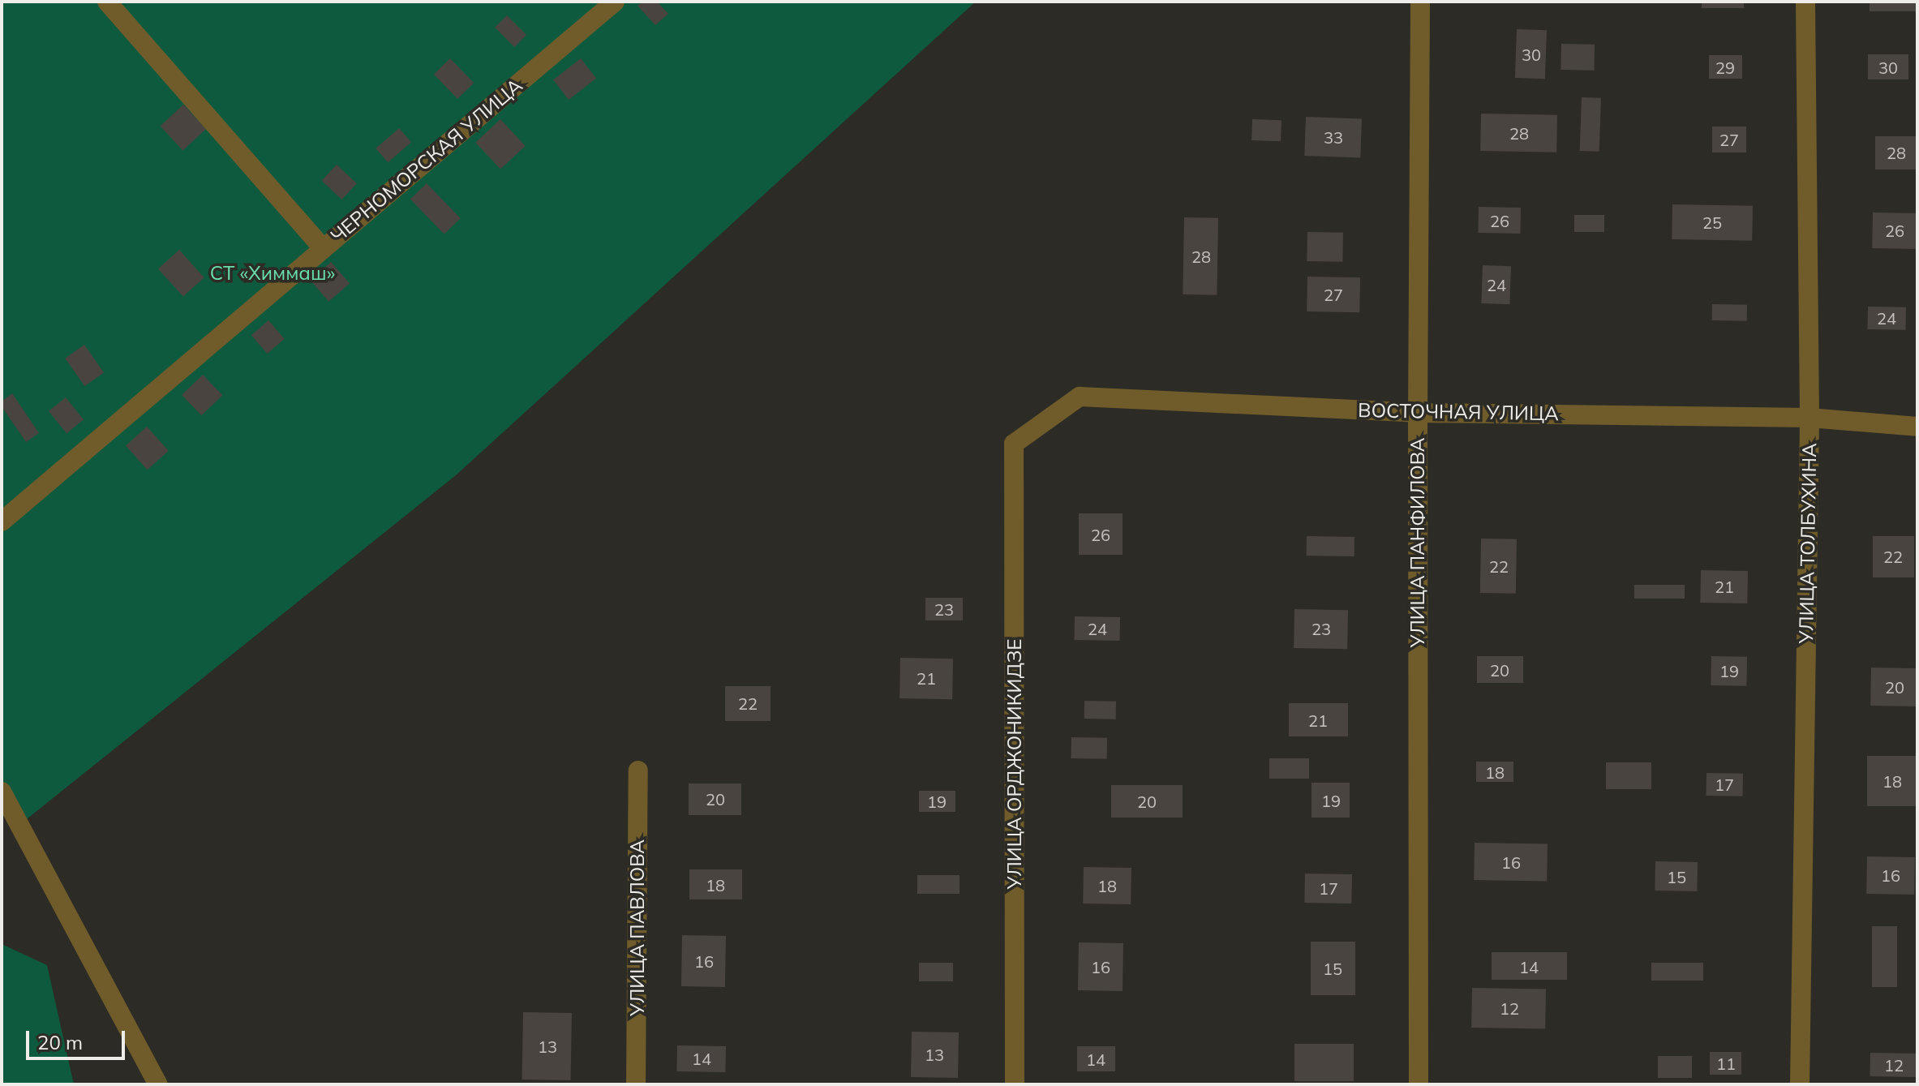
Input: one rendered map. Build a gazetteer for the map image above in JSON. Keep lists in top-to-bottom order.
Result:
{
  "streets": {
    "street": [
      "ЧЕРНОМОРСКАЯ УЛИЦА",
      "ВОСТОЧНАЯ УЛИЦА",
      "УЛИЦА ПАНФИЛОВА",
      "УЛИЦА ТОЛБУХИНА",
      "УЛИЦА ОРДЖОНИКИДЗЕ",
      "УЛИЦА ПАВЛОВА"
    ]
  },
  "crossings": [
    ["ВОСТОЧНАЯ УЛИЦА", "УЛИЦА ПАНФИЛОВА"],
    ["ВОСТОЧНАЯ УЛИЦА", "УЛИЦА ТОЛБУХИНА"],
    ["ВОСТОЧНАЯ УЛИЦА", "УЛИЦА ОРДЖОНИКИДЗЕ"]
  ],
  "parks": ["СТ «Химмаш»"],
  "house_numbers": [
    "30",
    "29",
    "30",
    "28",
    "33",
    "27",
    "28",
    "26",
    "25",
    "26",
    "28",
    "24",
    "27",
    "24",
    "26",
    "22",
    "22",
    "21",
    "23",
    "24",
    "23",
    "20",
    "19",
    "21",
    "20",
    "22",
    "21",
    "18",
    "18",
    "17",
    "20",
    "19",
    "19",
    "20",
    "16",
    "16",
    "15",
    "18",
    "18",
    "17",
    "16",
    "16",
    "14",
    "15",
    "12",
    "13",
    "13",
    "14",
    "14",
    "11",
    "12"
  ],
  "scale_bar": "20 m"
}
